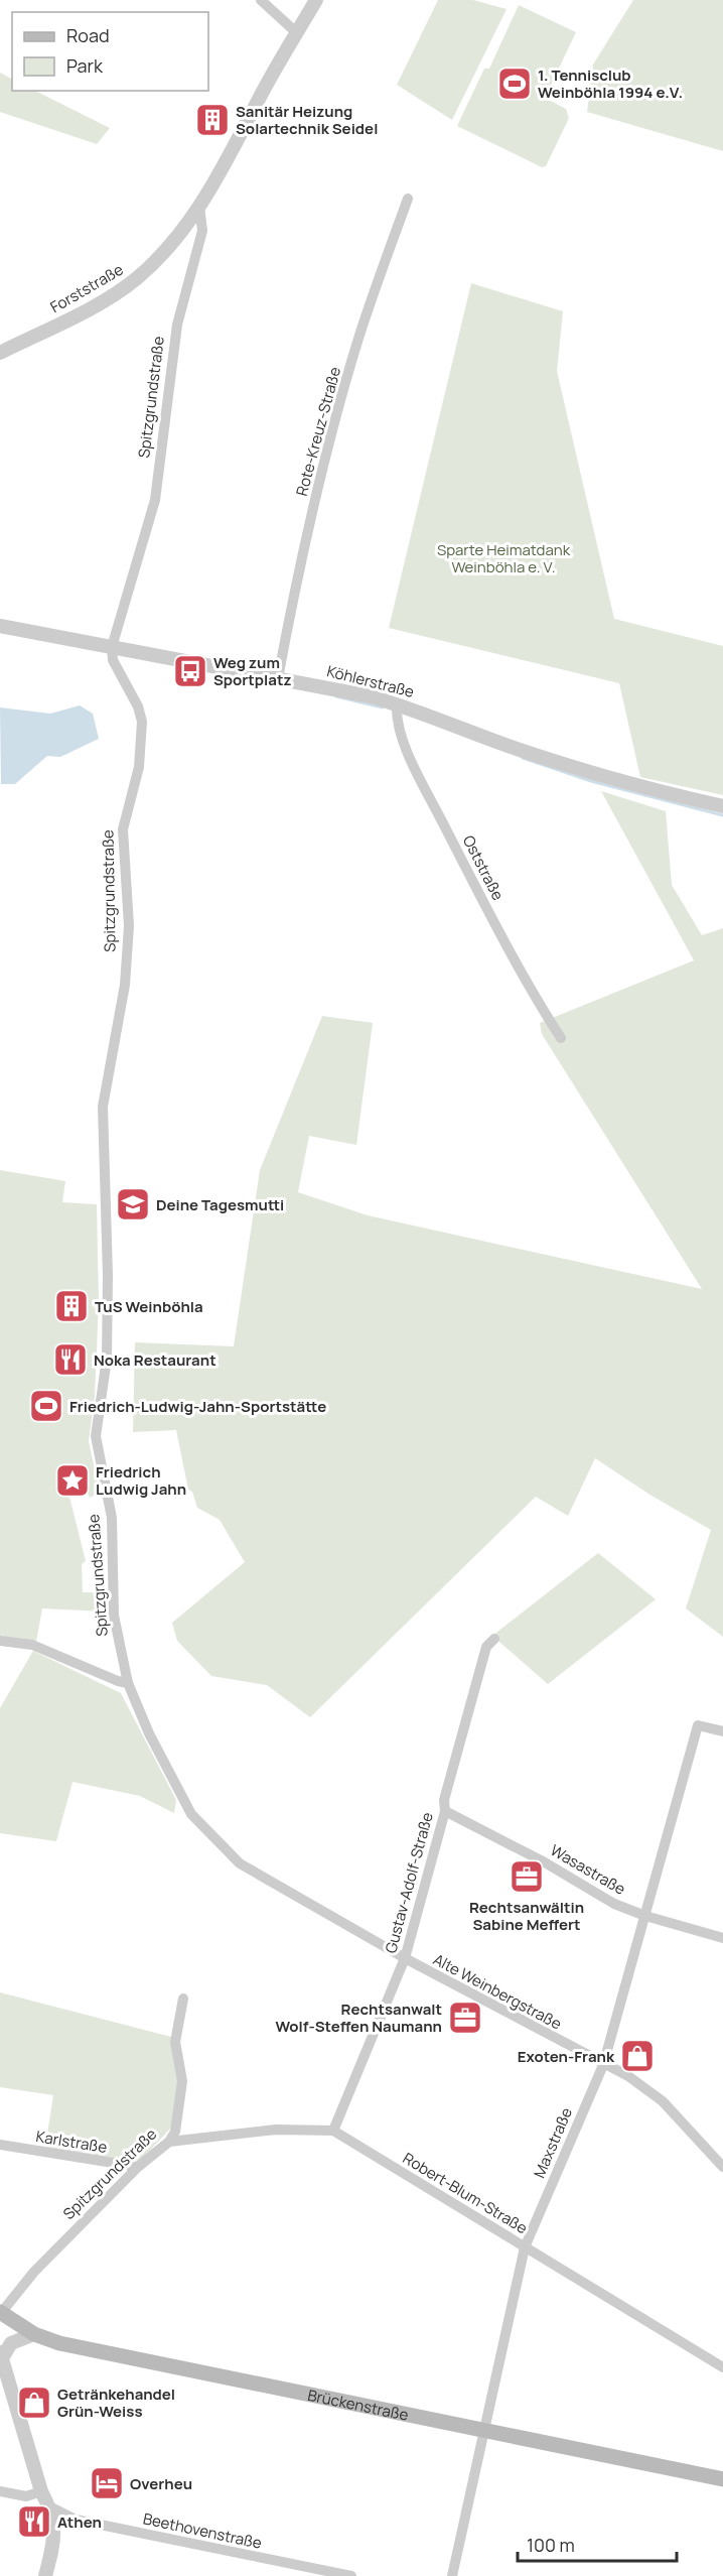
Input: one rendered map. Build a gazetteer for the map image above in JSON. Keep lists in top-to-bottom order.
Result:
{
  "streets": {
    "main road": ["Brückenstraße"],
    "street": [
      "Forststraße",
      "Spitzgrundstraße",
      "Rote-Kreuz-Straße",
      "Köhlerstraße",
      "Oststraße",
      "Wasastraße",
      "Gustav-Adolf-Straße",
      "Alte Weinbergstraße",
      "Karlstraße",
      "Maxstraße",
      "Robert-Blum-Straße",
      "Beethovenstraße"
    ]
  },
  "crossings": [
    ["Forststraße", "Spitzgrundstraße"],
    ["Spitzgrundstraße", "Köhlerstraße"],
    ["Spitzgrundstraße", "Alte Weinbergstraße"],
    ["Spitzgrundstraße", "Karlstraße"],
    ["Spitzgrundstraße", "Brückenstraße"],
    ["Rote-Kreuz-Straße", "Köhlerstraße"],
    ["Köhlerstraße", "Oststraße"],
    ["Wasastraße", "Gustav-Adolf-Straße"],
    ["Wasastraße", "Maxstraße"],
    ["Gustav-Adolf-Straße", "Alte Weinbergstraße"],
    ["Gustav-Adolf-Straße", "Robert-Blum-Straße"],
    ["Alte Weinbergstraße", "Maxstraße"],
    ["Maxstraße", "Robert-Blum-Straße"],
    ["Maxstraße", "Brückenstraße"]
  ],
  "parks": ["Sparte Heimatdank Weinböhla e. V."],
  "places": {
    "sports": ["1. Tennisclub Weinböhla 1994 e.V.", "Friedrich-Ludwig-Jahn-Sportstätte"],
    "building": ["Sanitär Heizung Solartechnik Seidel", "TuS Weinböhla"],
    "bus stop": ["Weg zum Sportplatz"],
    "school or university": ["Deine Tagesmutti"],
    "restaurant": ["Noka Restaurant", "Athen"],
    "place": ["Friedrich Ludwig Jahn"],
    "office": ["Rechtsanwältin Sabine Meffert", "Rechtsanwalt Wolf-Steffen Naumann"],
    "shop": ["Exoten-Frank", "Getränkehandel Grün-Weiss"],
    "hotel": ["Overheu"]
  },
  "legend": ["Road", "Park"],
  "scale_bar": "100 m"
}
